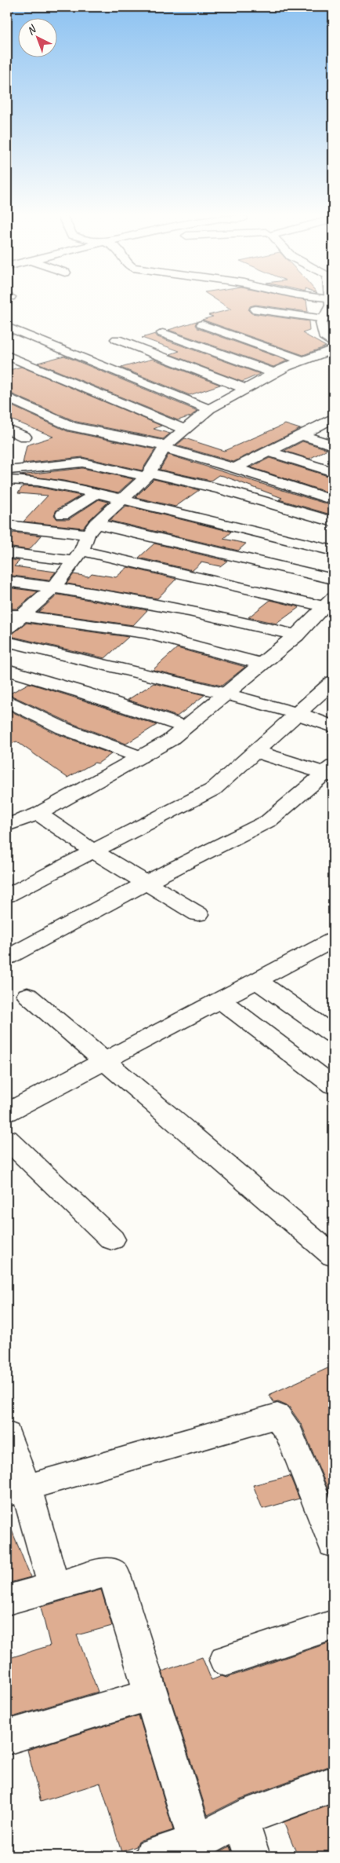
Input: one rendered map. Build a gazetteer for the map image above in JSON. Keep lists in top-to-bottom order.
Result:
{
  "north": "top left"
}
